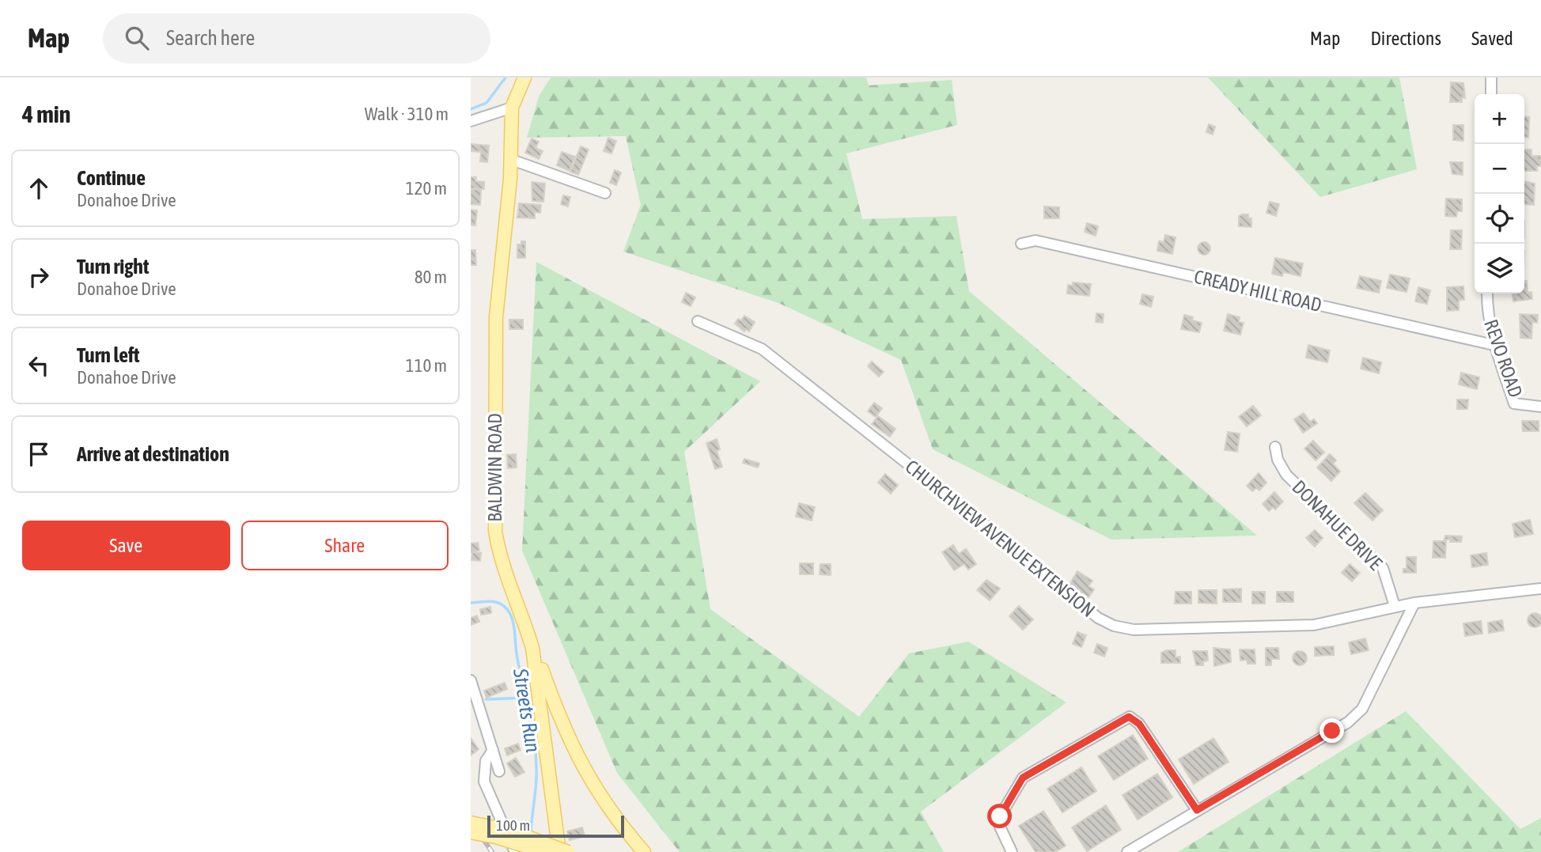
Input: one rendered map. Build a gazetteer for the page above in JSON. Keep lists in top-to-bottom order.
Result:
{
  "streets": {
    "main road": ["BALDWIN ROAD"],
    "street": [
      "CREADY HILL ROAD",
      "REVO ROAD",
      "DONAHUE DRIVE",
      "CHURCHVIEW AVENUE EXTENSION"
    ]
  },
  "crossings": [
    ["CREADY HILL ROAD", "REVO ROAD"],
    ["DONAHUE DRIVE", "CHURCHVIEW AVENUE EXTENSION"]
  ],
  "water": ["Streets Run"],
  "scale_bar": "100 m",
  "page": {
    "header": "Map",
    "search": "Search here",
    "nav": ["Map", "Directions", "Saved"],
    "heading": ["4 min", "Walk · 310 m"],
    "map_buttons": ["+", "−"],
    "list": [
      ["Continue", "Donahoe Drive", "120 m"],
      ["Turn right", "Donahoe Drive", "80 m"],
      ["Turn left", "Donahoe Drive", "110 m"],
      "Arrive at destination"
    ],
    "buttons": ["Save", "Share"],
    "scale": "100 m"
  }
}
